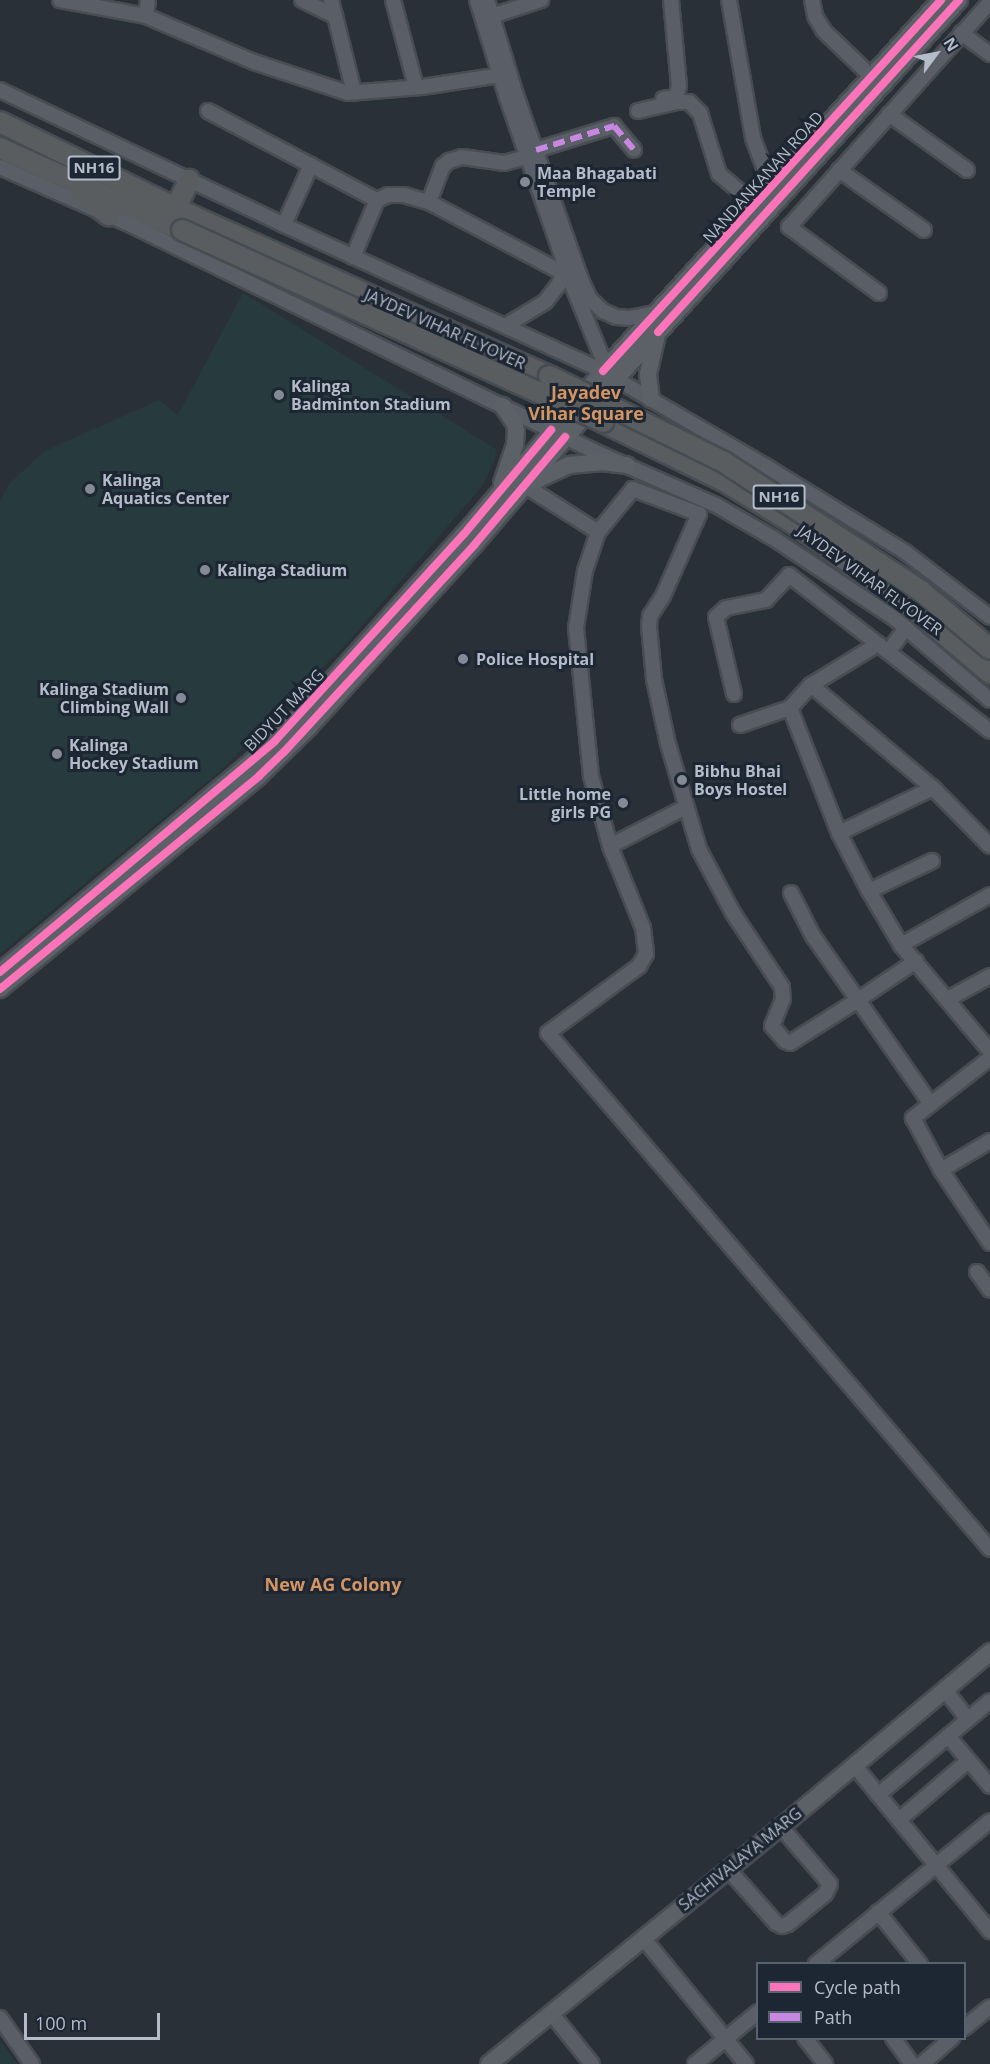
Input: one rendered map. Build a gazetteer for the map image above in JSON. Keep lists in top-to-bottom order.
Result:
{
  "streets": {
    "highway": ["NH16", "JAYDEV VIHAR FLYOVER"],
    "main road": ["NANDANKANAN ROAD", "BIDYUT MARG", "SACHIVALAYA MARG"]
  },
  "crossings": [
    ["NH16", "JAYDEV VIHAR FLYOVER"],
    ["NANDANKANAN ROAD", "BIDYUT MARG"]
  ],
  "districts": ["Jayadev Vihar Square", "New AG Colony"],
  "places": [
    "Maa Bhagabati Temple",
    "Kalinga Badminton Stadium",
    "Kalinga Aquatics Center",
    "Kalinga Stadium",
    "Police Hospital",
    "Kalinga Stadium Climbing Wall",
    "Kalinga Hockey Stadium",
    "Bibhu Bhai Boys Hostel",
    "Little home girls PG"
  ],
  "legend": ["Cycle path", "Path"],
  "scale_bar": "100 m",
  "north": "top right"
}
